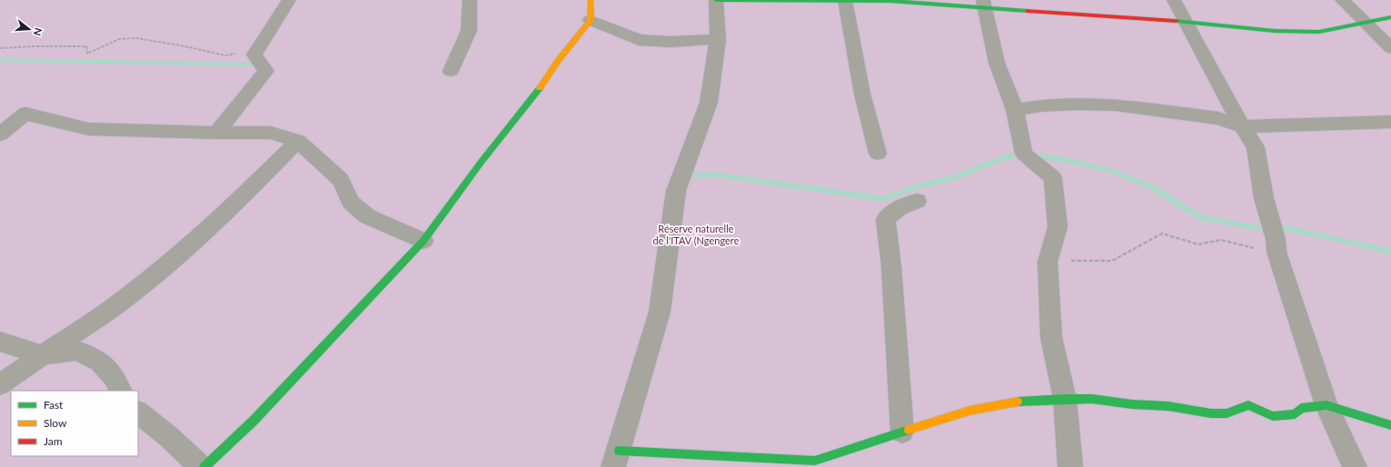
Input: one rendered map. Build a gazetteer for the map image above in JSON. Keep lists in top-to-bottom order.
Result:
{
  "parks": ["Réserve naturelle de l'ITAV (Ngengere"],
  "legend": ["Fast", "Slow", "Jam"],
  "north": "right"
}
